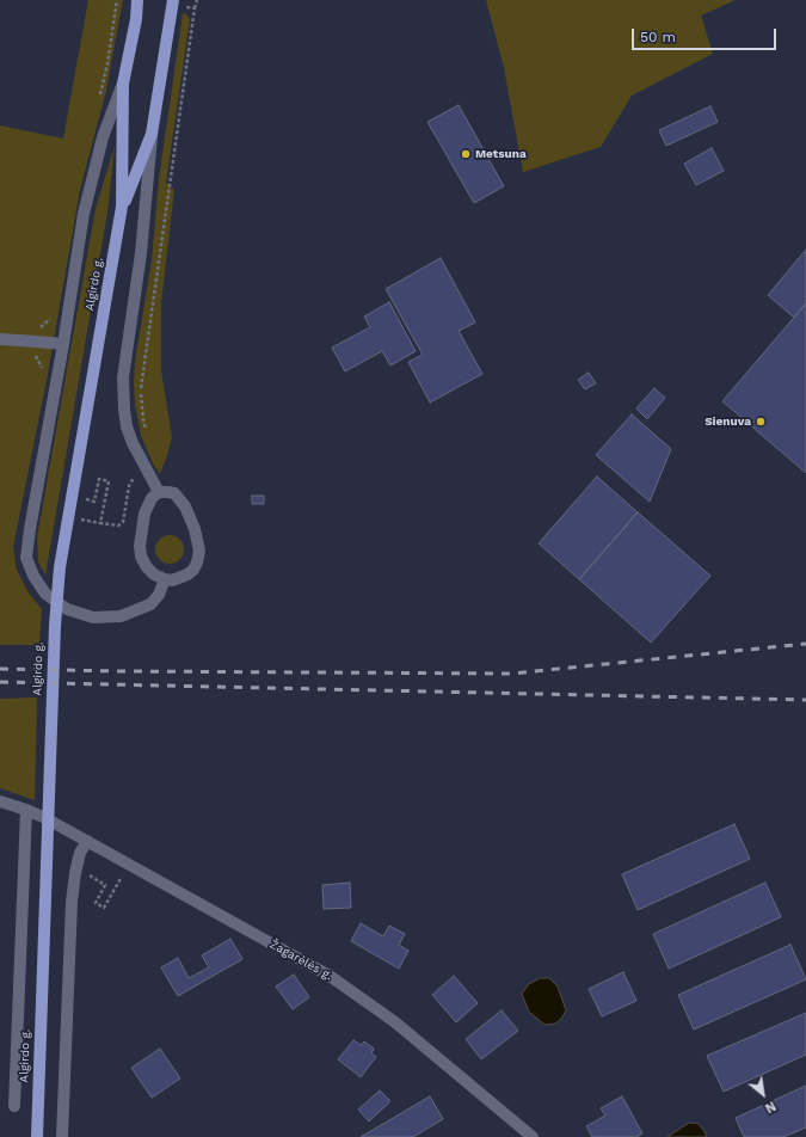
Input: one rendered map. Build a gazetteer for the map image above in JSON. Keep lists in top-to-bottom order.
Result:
{
  "streets": {
    "main road": ["Algirdo g."],
    "street": ["Žagarėlės g."]
  },
  "places": ["Metsuna", "Sienuva"],
  "scale_bar": "50 m",
  "north": "bottom right"
}
